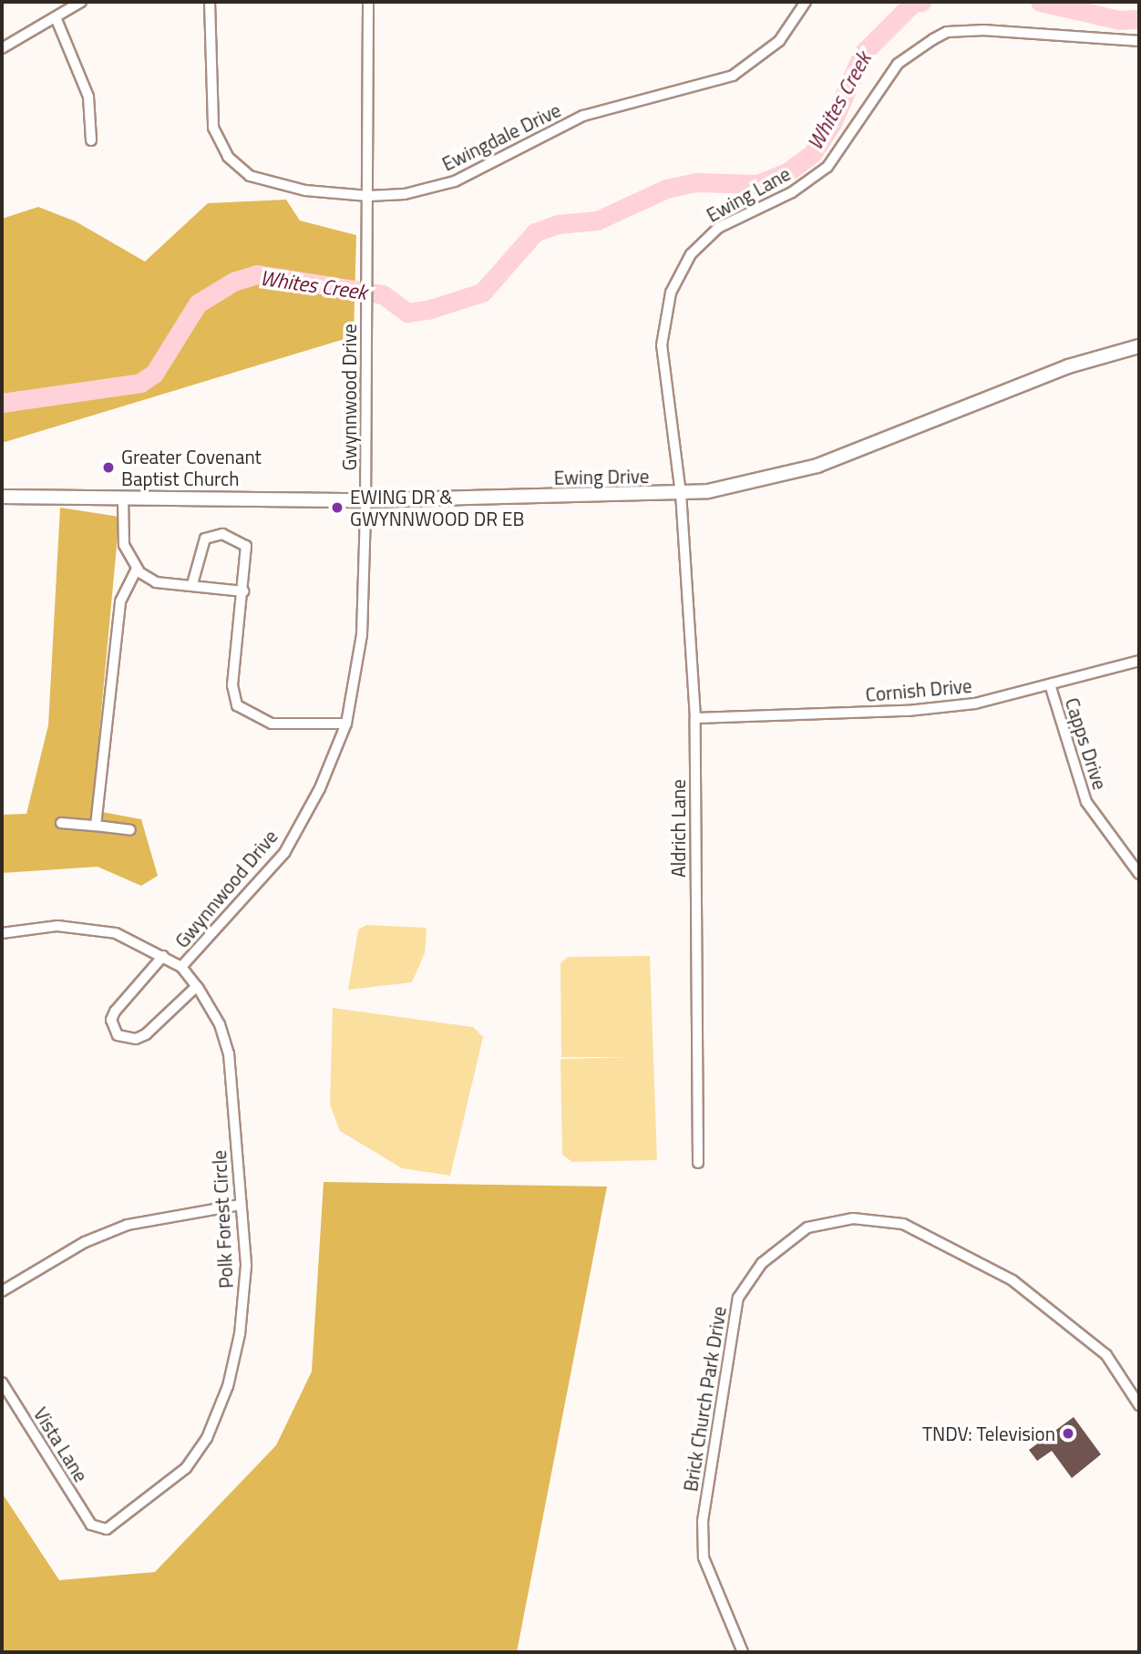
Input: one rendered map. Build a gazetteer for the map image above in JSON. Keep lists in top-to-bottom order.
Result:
{
  "streets": {
    "street": [
      "Ewingdale Drive",
      "Ewing Lane",
      "Gwynnwood Drive",
      "Ewing Drive",
      "Cornish Drive",
      "Capps Drive",
      "Aldrich Lane",
      "Polk Forest Circle",
      "Brick Church Park Drive",
      "Vista Lane"
    ]
  },
  "crossings": [
    ["Ewingdale Drive", "Gwynnwood Drive"],
    ["Ewing Lane", "Ewing Drive"],
    ["Ewing Lane", "Aldrich Lane"],
    ["Gwynnwood Drive", "Ewing Drive"],
    ["Gwynnwood Drive", "Polk Forest Circle"],
    ["Ewing Drive", "Aldrich Lane"],
    ["Cornish Drive", "Capps Drive"],
    ["Cornish Drive", "Aldrich Lane"],
    ["Polk Forest Circle", "Vista Lane"]
  ],
  "water": ["Whites Creek"],
  "places": ["Greater Covenant Baptist Church", "EWING DR & GWYNNWOOD DR EB", "TNDV: Television"]
}
